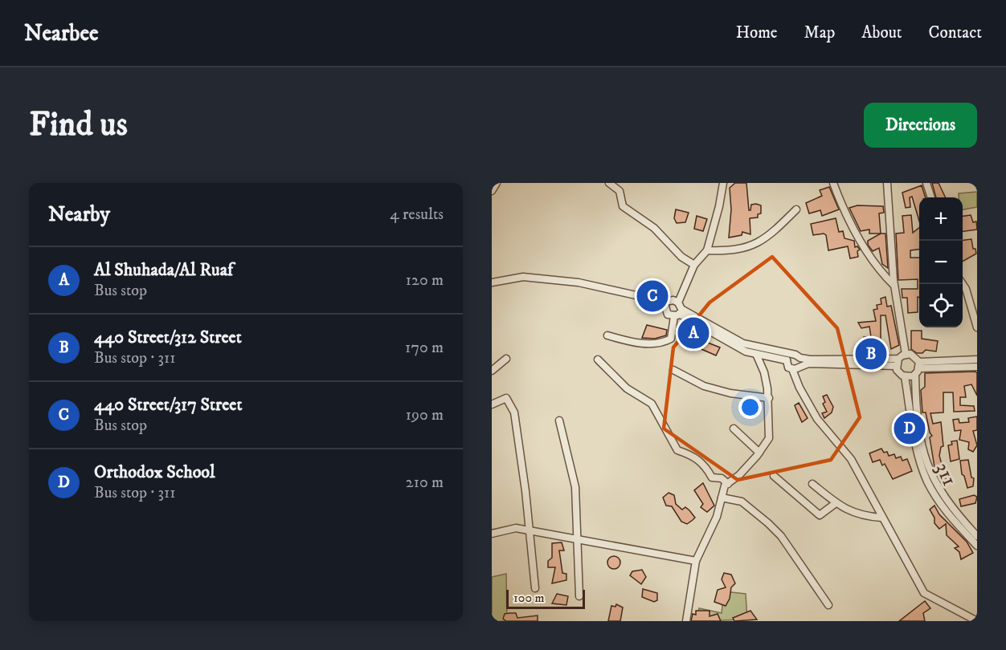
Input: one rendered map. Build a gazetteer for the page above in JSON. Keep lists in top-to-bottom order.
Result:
{
  "streets": {
    "street": ["311"]
  },
  "scale_bar": "100 m",
  "page": {
    "header": "Nearbee",
    "nav": [
      "Home",
      "Map",
      "About",
      "Contact"
    ],
    "buttons": "Directions",
    "title": "Find us",
    "heading": ["Nearby", "4 results"],
    "map_buttons": ["+", "−"],
    "list": [
      {
        "mark": "A",
        "name": "Al Shuhada/Al Ruaf",
        "note": "Bus stop",
        "value": "120 m"
      },
      {
        "mark": "B",
        "name": "440 Street/312 Street",
        "note": "Bus stop · 311",
        "value": "170 m"
      },
      {
        "mark": "C",
        "name": "440 Street/317 Street",
        "note": "Bus stop",
        "value": "190 m"
      },
      {
        "mark": "D",
        "name": "Orthodox School",
        "note": "Bus stop · 311",
        "value": "210 m"
      }
    ],
    "pins": [
      "C",
      "A",
      "B",
      "D"
    ],
    "scale": "100 m"
  }
}
